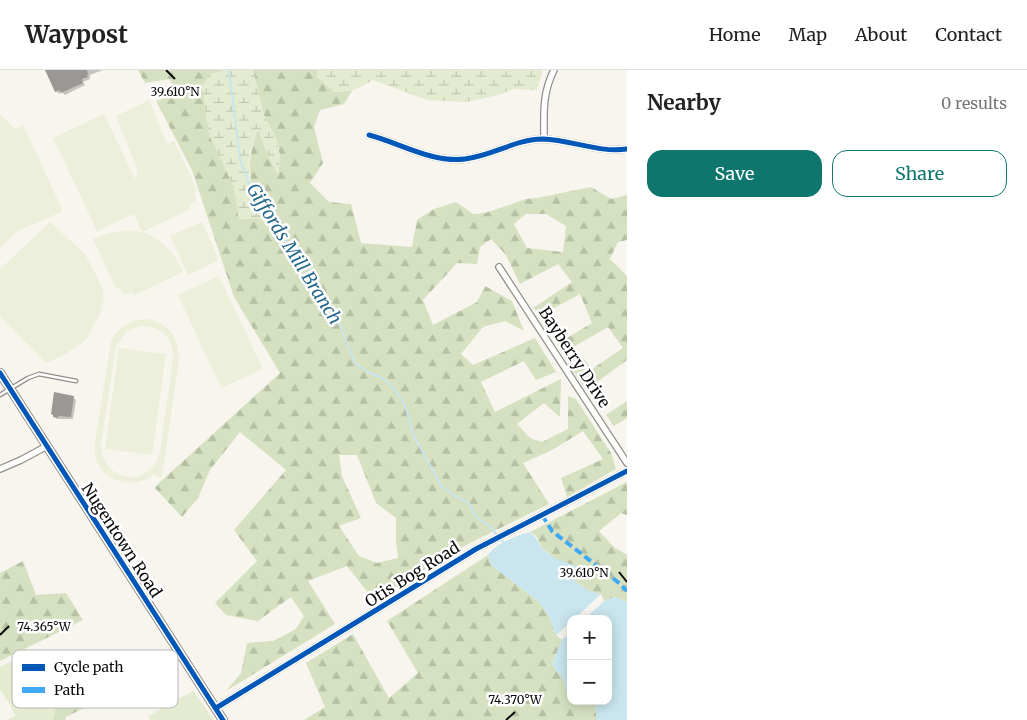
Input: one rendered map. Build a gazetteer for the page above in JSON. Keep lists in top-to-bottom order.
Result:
{
  "streets": {
    "street": ["Bayberry Drive", "Nugentown Road", "Otis Bog Road"]
  },
  "crossings": [
    ["Nugentown Road", "Otis Bog Road"]
  ],
  "water": ["Giffords Mill Branch"],
  "legend": ["Cycle path", "Path"],
  "page": {
    "header": "Waypost",
    "nav": [
      "Home",
      "Map",
      "About",
      "Contact"
    ],
    "heading": ["Nearby", "0 results"],
    "buttons": ["Save", "Share"],
    "map_buttons": ["+", "−"]
  },
  "coordinates": ["39.610°N", "74.365°W", "74.370°W"]
}
